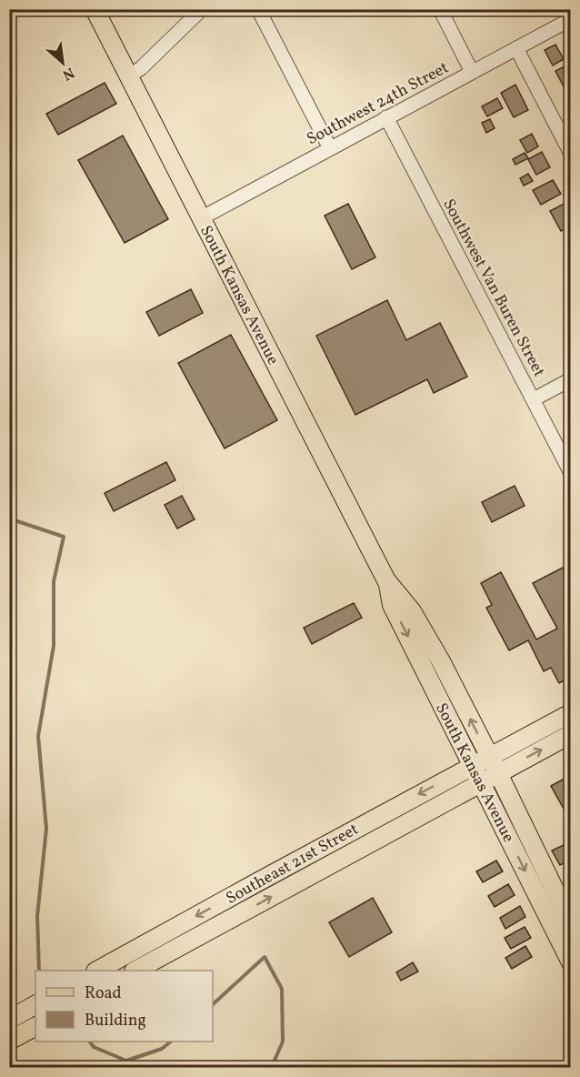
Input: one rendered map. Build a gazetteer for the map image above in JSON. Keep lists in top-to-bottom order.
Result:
{
  "streets": {
    "main road": ["South Kansas Avenue", "Southeast 21st Street"],
    "street": ["Southwest 24th Street", "Southwest Van Buren Street"]
  },
  "crossings": [
    ["Southwest 24th Street", "Southwest Van Buren Street"],
    ["Southwest 24th Street", "South Kansas Avenue"],
    ["South Kansas Avenue", "Southeast 21st Street"]
  ],
  "legend": ["Road", "Building"],
  "north": "bottom right"
}
